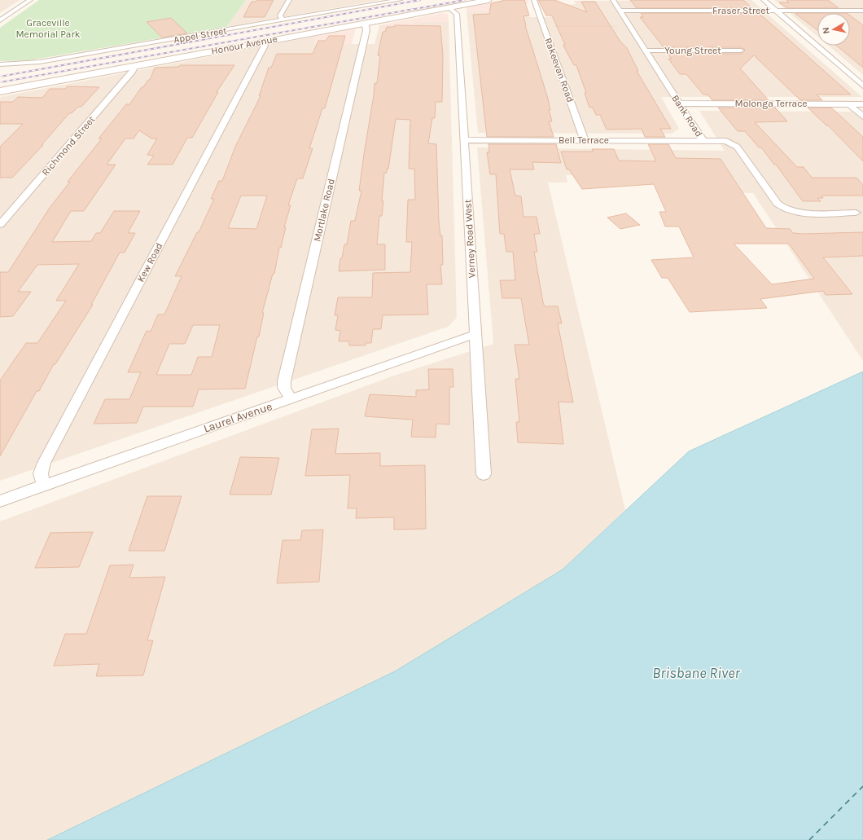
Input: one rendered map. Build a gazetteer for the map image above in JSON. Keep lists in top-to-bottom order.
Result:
{
  "streets": {
    "main road": ["Honour Avenue"],
    "street": [
      "Fraser Street",
      "Appel Street",
      "Young Street",
      "Rakeevan Road",
      "Molonga Terrace",
      "Bank Road",
      "Bell Terrace",
      "Richmond Street",
      "Mortlake Road",
      "Verney Road West",
      "Kew Road",
      "Laurel Avenue"
    ]
  },
  "crossings": [
    ["Fraser Street", "Bank Road"],
    ["Honour Avenue", "Richmond Street"],
    ["Honour Avenue", "Mortlake Road"],
    ["Honour Avenue", "Verney Road West"],
    ["Honour Avenue", "Kew Road"],
    ["Young Street", "Bank Road"],
    ["Rakeevan Road", "Bell Terrace"],
    ["Molonga Terrace", "Bank Road"],
    ["Bank Road", "Bell Terrace"],
    ["Bell Terrace", "Verney Road West"],
    ["Mortlake Road", "Laurel Avenue"],
    ["Verney Road West", "Laurel Avenue"],
    ["Kew Road", "Laurel Avenue"]
  ],
  "water": ["Brisbane River"],
  "parks": ["Graceville Memorial Park"],
  "north": "left"
}
